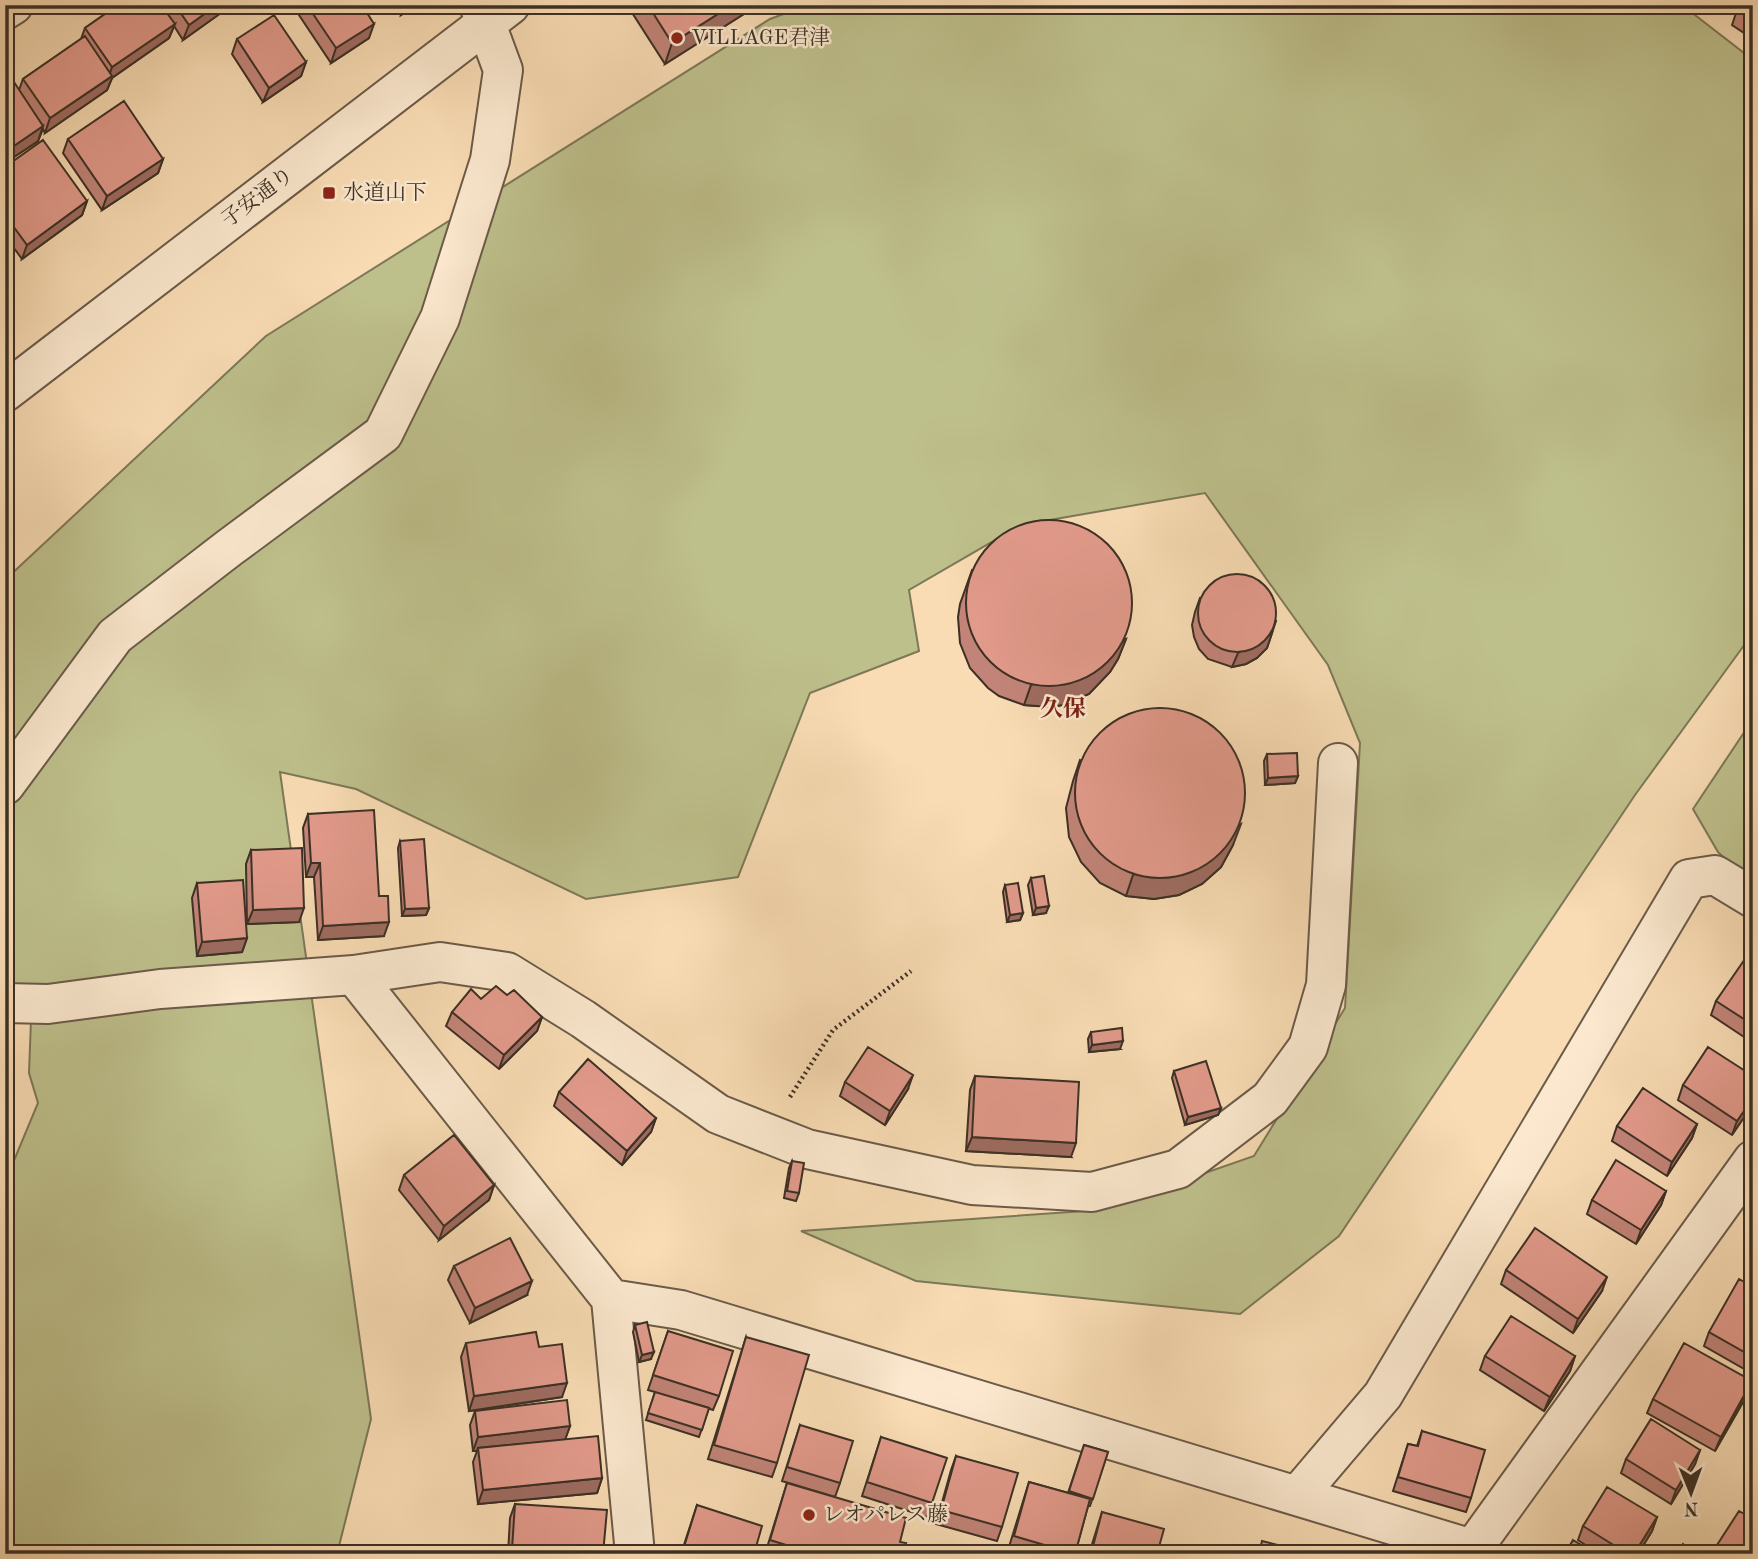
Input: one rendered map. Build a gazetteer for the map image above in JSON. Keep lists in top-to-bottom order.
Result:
{
  "streets": {
    "street": ["子安通り"]
  },
  "districts": ["久保"],
  "places": {
    "other": ["VILLAGE君津", "レオパレス藤"],
    "transit": ["水道山下"]
  },
  "north": "bottom"
}
